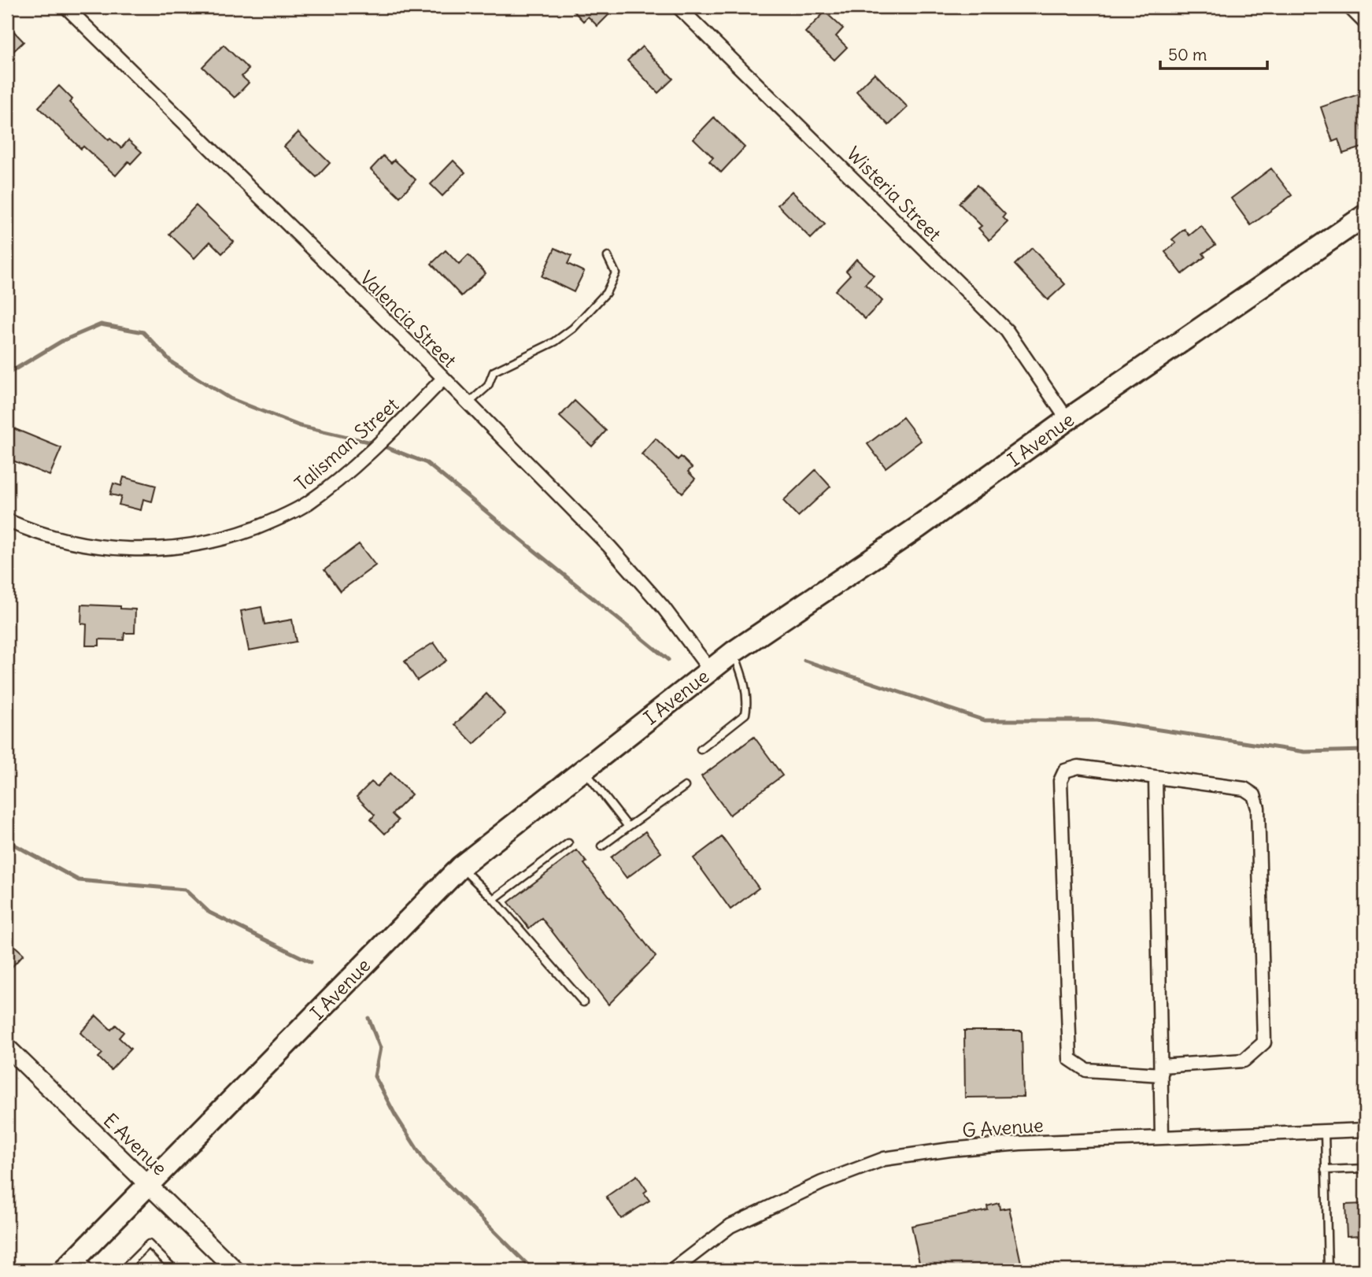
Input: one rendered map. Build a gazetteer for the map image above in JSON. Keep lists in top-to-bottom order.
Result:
{
  "streets": {
    "main road": ["I Avenue"],
    "street": [
      "Wisteria Street",
      "Valencia Street",
      "Talisman Street",
      "G Avenue",
      "E Avenue"
    ]
  },
  "crossings": [
    ["Wisteria Street", "I Avenue"],
    ["Valencia Street", "I Avenue"],
    ["Valencia Street", "Talisman Street"],
    ["I Avenue", "E Avenue"]
  ],
  "scale_bar": "50 m"
}
